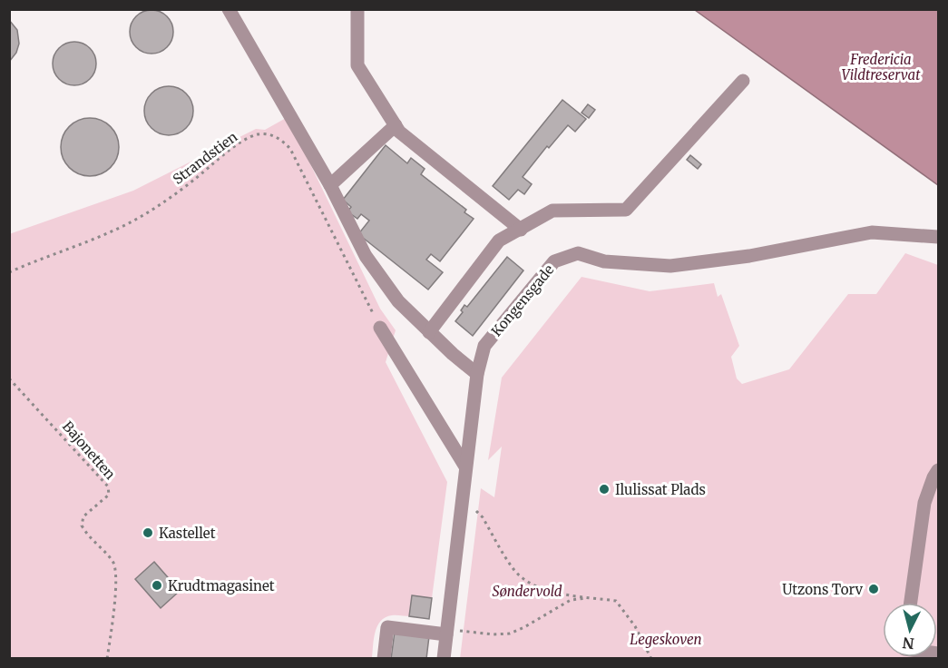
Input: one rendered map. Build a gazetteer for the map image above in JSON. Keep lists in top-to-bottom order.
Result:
{
  "streets": {
    "street": ["Kongensgade"],
    "path": ["Strandstien", "Bajonetten"]
  },
  "parks": ["Fredericia Vildtreservat", "Søndervold", "Legeskoven"],
  "places": [
    "Ilulissat Plads",
    "Kastellet",
    "Krudtmagasinet",
    "Utzons Torv"
  ],
  "north": "bottom"
}
